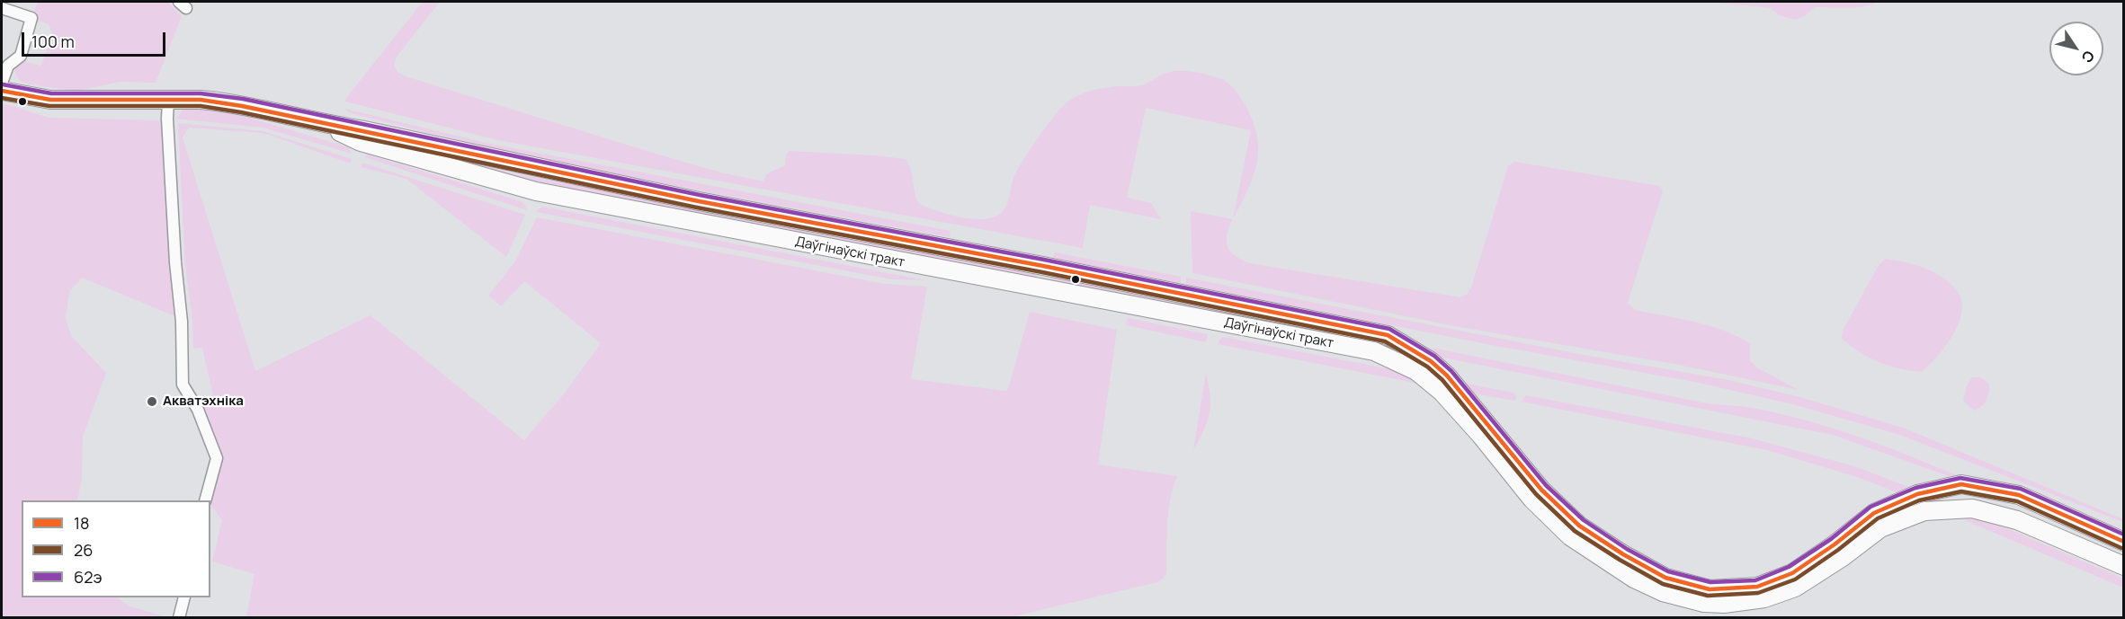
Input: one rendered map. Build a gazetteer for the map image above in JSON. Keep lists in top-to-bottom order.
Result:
{
  "streets": {
    "main road": ["Даўгінаўскі тракт"]
  },
  "places": ["Акватэхніка"],
  "lines": ["transit line 62э", "transit line 18", "transit line 26"],
  "legend": ["18", "26", "62э"],
  "scale_bar": "100 m",
  "north": "bottom right"
}
